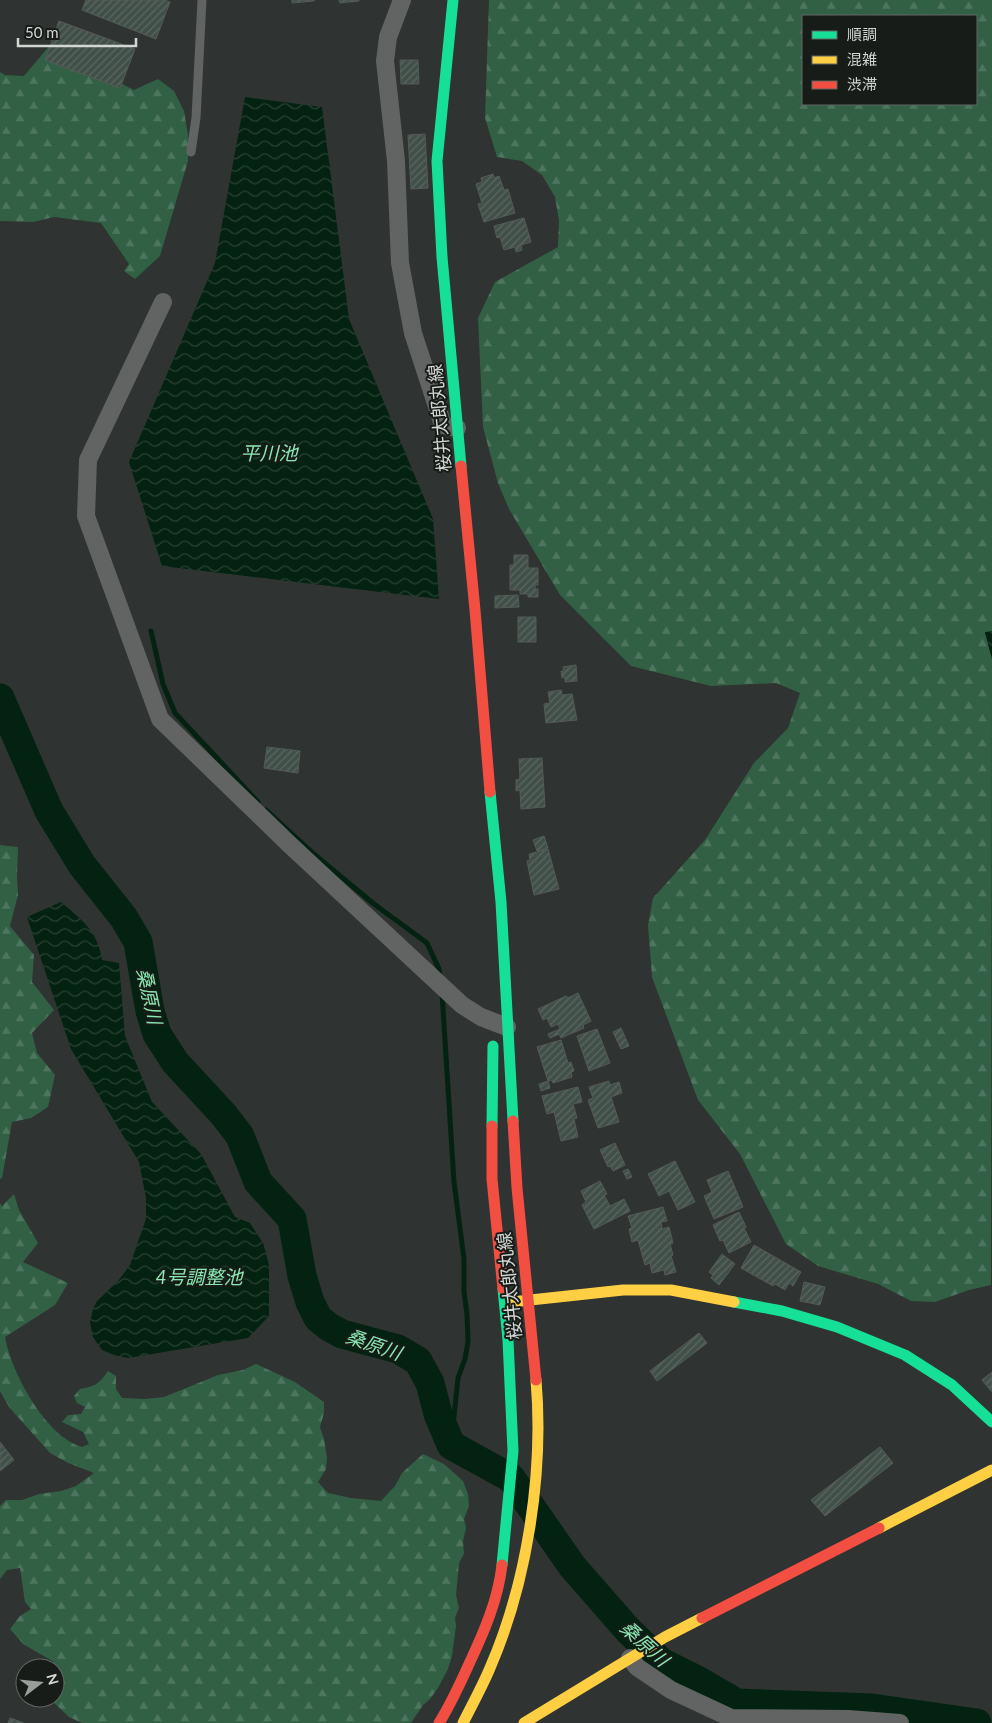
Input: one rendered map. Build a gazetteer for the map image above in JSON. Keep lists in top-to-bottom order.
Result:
{
  "streets": {
    "main road": ["桜井太郎丸線"]
  },
  "water": ["平川池", "桑原川", "4号調整池"],
  "legend": ["順調", "混雑", "渋滞"],
  "scale_bar": "50 m",
  "north": "right"
}
